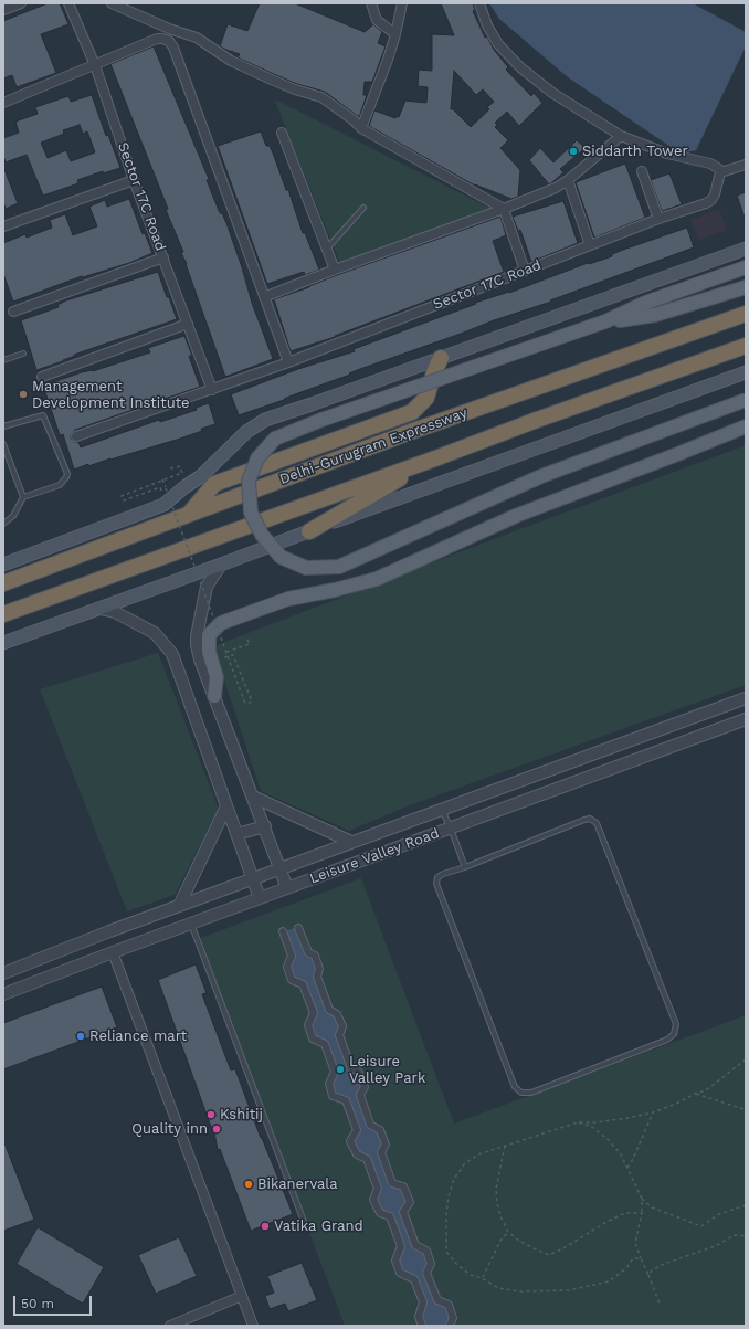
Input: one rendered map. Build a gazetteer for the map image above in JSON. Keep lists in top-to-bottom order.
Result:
{
  "streets": {
    "highway": ["Delhi-Gurugram Expressway"],
    "street": ["Sector 17C Road", "Leisure Valley Road"]
  },
  "places": [
    "Siddarth Tower",
    "Management Development Institute",
    "Reliance mart",
    "Leisure Valley Park",
    "Kshitij",
    "Quality inn",
    "Bikanervala",
    "Vatika Grand"
  ],
  "scale_bar": "50 m"
}
